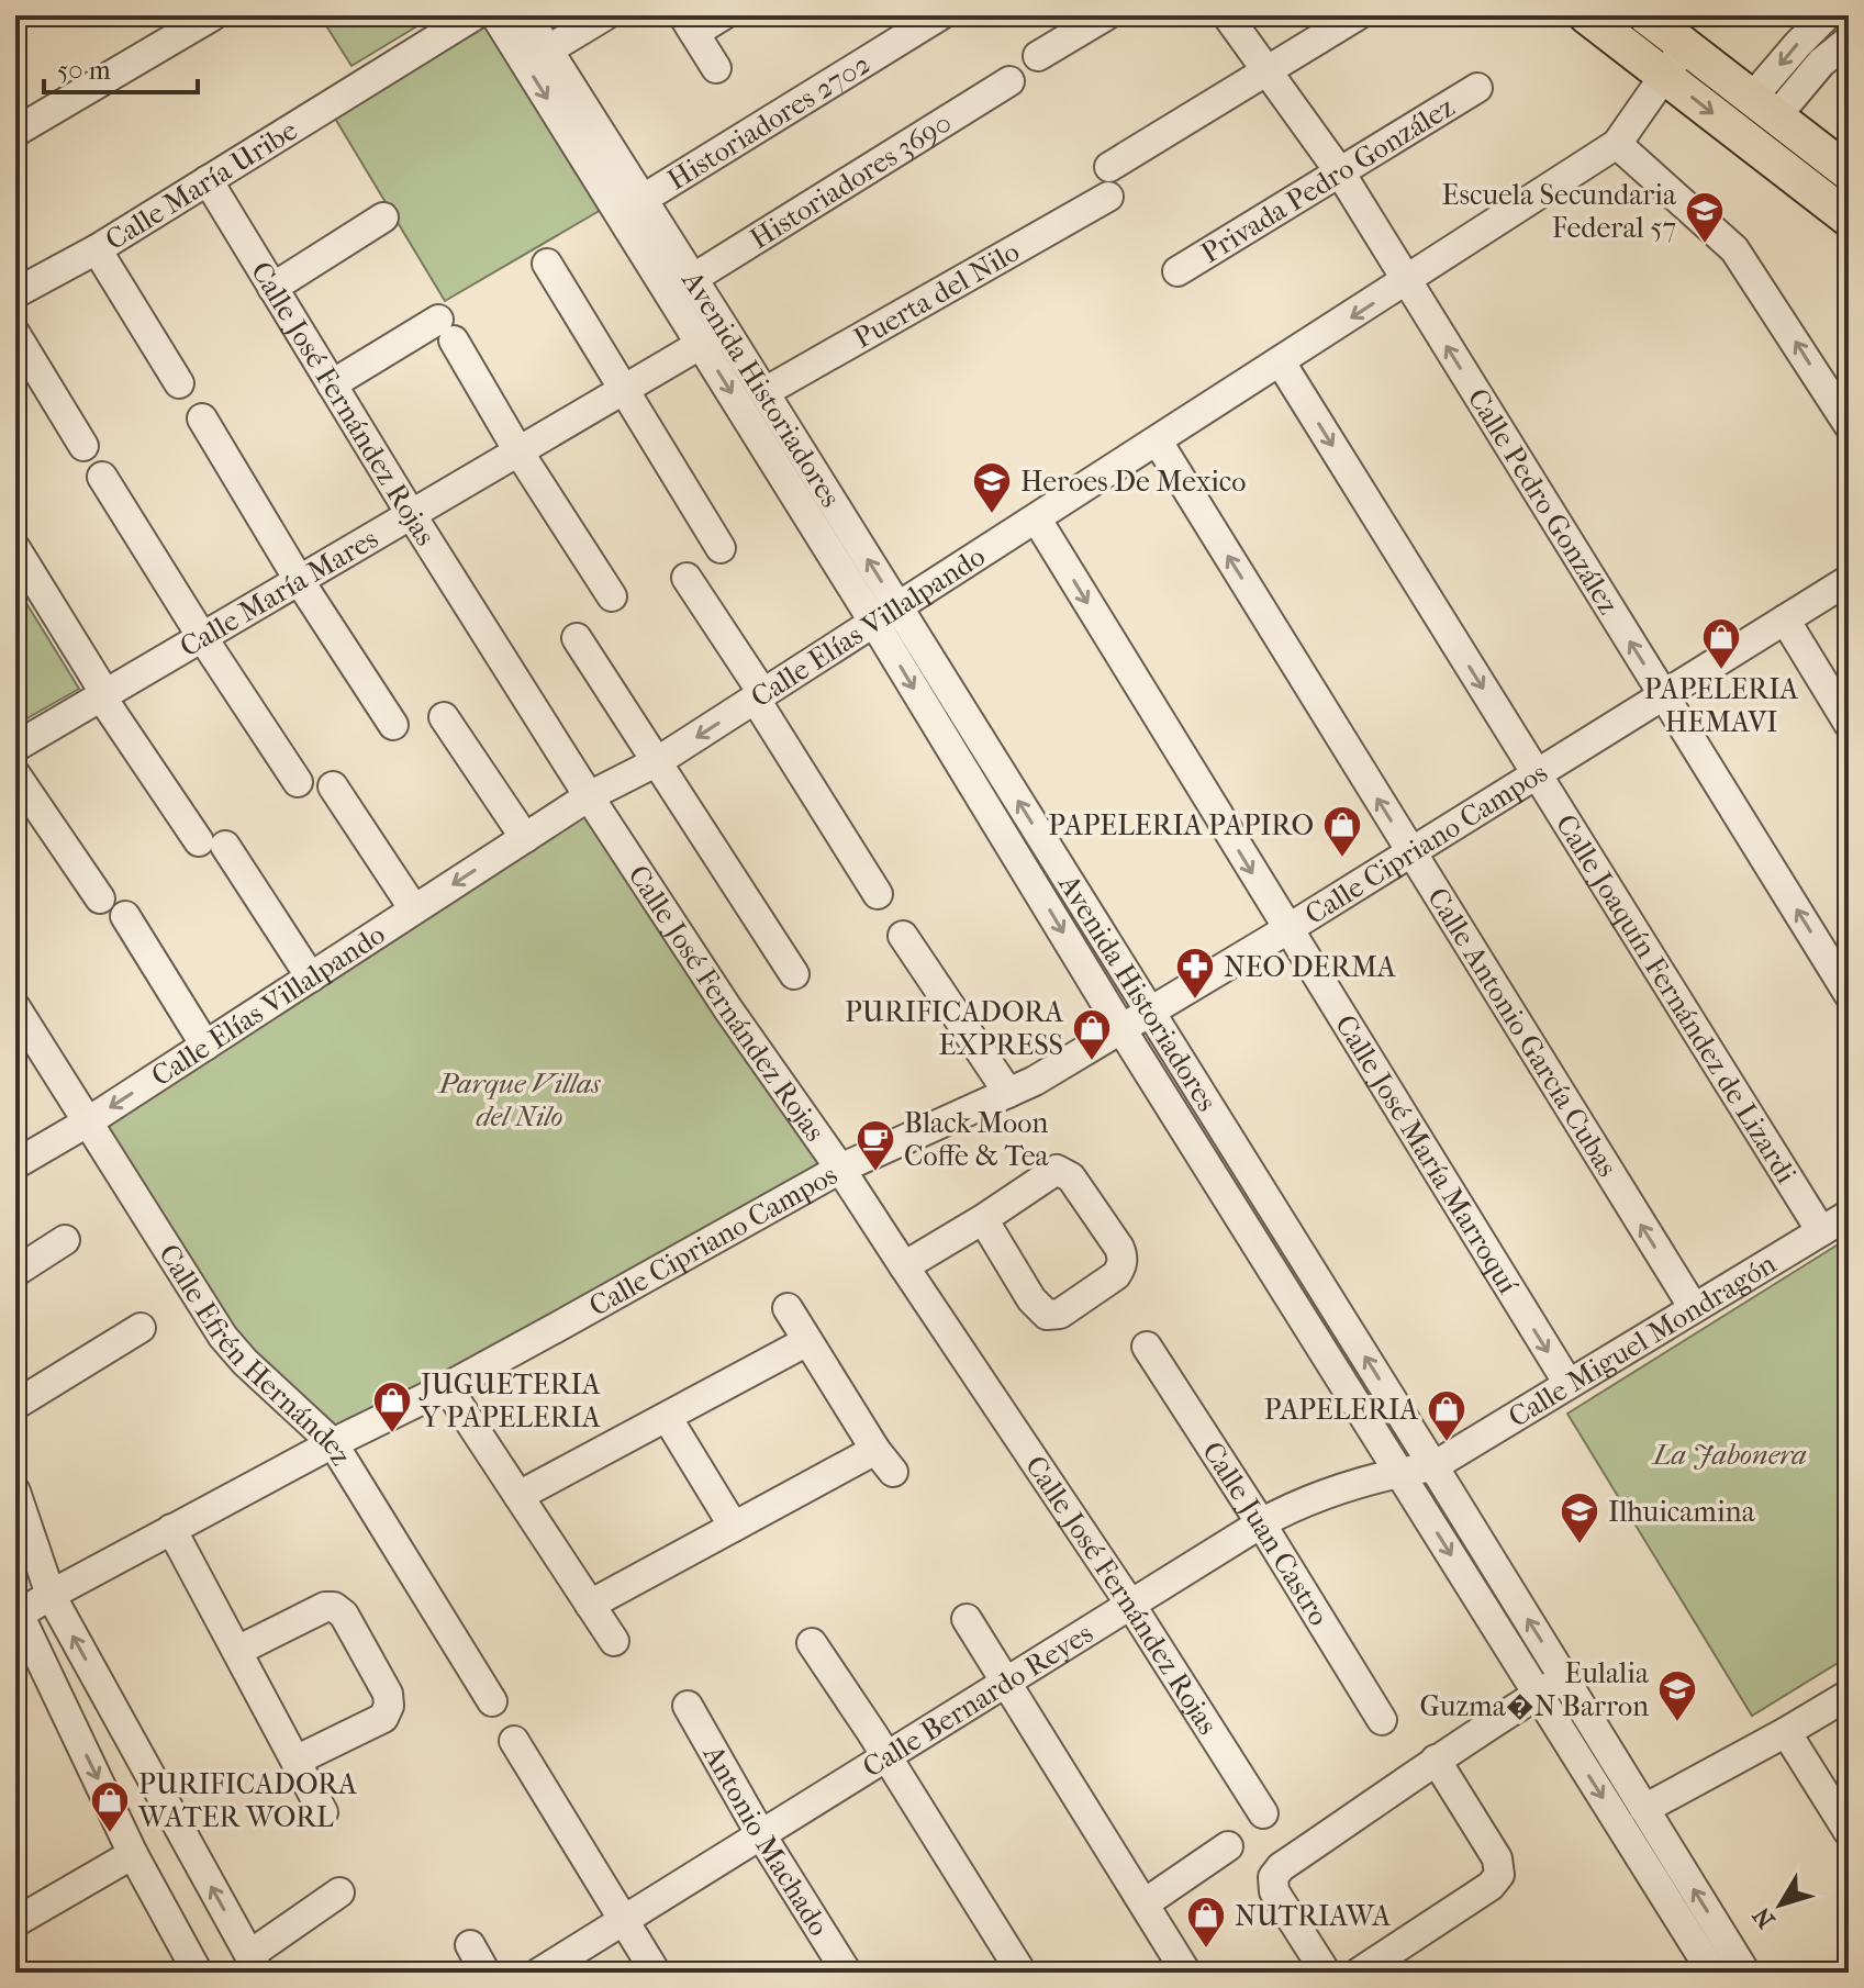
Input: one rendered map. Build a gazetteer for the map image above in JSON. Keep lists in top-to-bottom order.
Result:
{
  "streets": {
    "street": [
      "Historiadores 2702",
      "Privada Pedro González",
      "Historiadores 3690",
      "Calle María Uribe",
      "Puerta del Nilo",
      "Avenida Historiadores",
      "Calle José Fernández Rojas",
      "Calle Pedro González",
      "Calle María Mares",
      "Calle Elías Villalpando",
      "Calle Cipriano Campos",
      "Calle Joaquín Fernández de Lizardi",
      "Calle Antonio García Cubas",
      "Calle José María Marroquí",
      "Calle Miguel Mondragón",
      "Calle Efrén Hernández",
      "Calle Juan Castro",
      "Calle Bernardo Reyes",
      "Antonio Machado"
    ]
  },
  "crossings": [
    ["Historiadores 2702", "Avenida Historiadores"],
    ["Privada Pedro González", "Calle Pedro González"],
    ["Historiadores 3690", "Avenida Historiadores"],
    ["Calle María Uribe", "Calle José Fernández Rojas"],
    ["Puerta del Nilo", "Avenida Historiadores"],
    ["Avenida Historiadores", "Calle María Mares"],
    ["Avenida Historiadores", "Calle Elías Villalpando"],
    ["Avenida Historiadores", "Calle Cipriano Campos"],
    ["Avenida Historiadores", "Calle Miguel Mondragón"],
    ["Avenida Historiadores", "Calle Bernardo Reyes"],
    ["Calle José Fernández Rojas", "Calle María Mares"],
    ["Calle José Fernández Rojas", "Calle Elías Villalpando"],
    ["Calle José Fernández Rojas", "Calle Cipriano Campos"],
    ["Calle José Fernández Rojas", "Calle Bernardo Reyes"],
    ["Calle Pedro González", "Calle Elías Villalpando"],
    ["Calle Pedro González", "Calle Cipriano Campos"],
    ["Calle Elías Villalpando", "Calle Joaquín Fernández de Lizardi"],
    ["Calle Elías Villalpando", "Calle Antonio García Cubas"],
    ["Calle Elías Villalpando", "Calle José María Marroquí"],
    ["Calle Elías Villalpando", "Calle Efrén Hernández"],
    ["Calle Cipriano Campos", "Calle Joaquín Fernández de Lizardi"],
    ["Calle Cipriano Campos", "Calle Antonio García Cubas"],
    ["Calle Cipriano Campos", "Calle José María Marroquí"],
    ["Calle Cipriano Campos", "Calle Efrén Hernández"],
    ["Calle Joaquín Fernández de Lizardi", "Calle Miguel Mondragón"],
    ["Calle Antonio García Cubas", "Calle Miguel Mondragón"],
    ["Calle José María Marroquí", "Calle Miguel Mondragón"],
    ["Calle Miguel Mondragón", "Calle Bernardo Reyes"],
    ["Calle Juan Castro", "Calle Bernardo Reyes"],
    ["Calle Bernardo Reyes", "Antonio Machado"]
  ],
  "one_way": [
    "Calle Pedro González",
    "Calle Joaquín Fernández de Lizardi",
    "Calle Antonio García Cubas",
    "Calle José María Marroquí"
  ],
  "parks": ["Parque Villas del Nilo", "La Jabonera"],
  "places": {
    "school or university": [
      "Escuela Secundaria Federal 57",
      "Heroes De Mexico",
      "Ilhuicamina",
      "Eulalia Guzma�N Barron"
    ],
    "shop": [
      "PAPELERIA HEMAVI",
      "PAPELERIA PAPIRO",
      "PURIFICADORA EXPRESS",
      "JUGUETERIA Y PAPELERIA",
      "PAPELERIA",
      "PURIFICADORA WATER WORL",
      "NUTRIAWA"
    ],
    "pharmacy": ["NEO DERMA"],
    "cafe": ["Black Moon Coffe & Tea"]
  },
  "scale_bar": "50 m",
  "north": "bottom left"
}
